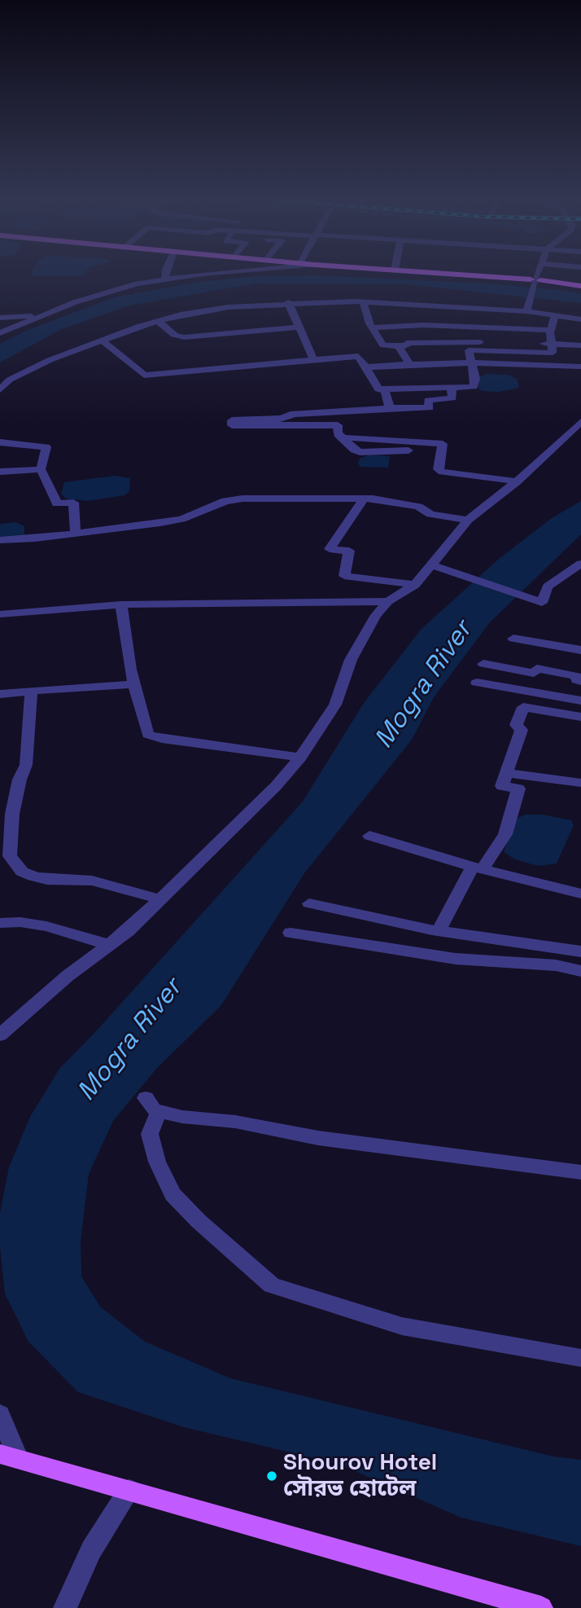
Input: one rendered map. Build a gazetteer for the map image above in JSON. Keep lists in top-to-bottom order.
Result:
{
  "water": ["Mogra River"],
  "places": ["Shourov Hotel সৌরভ হোটেল"]
}
